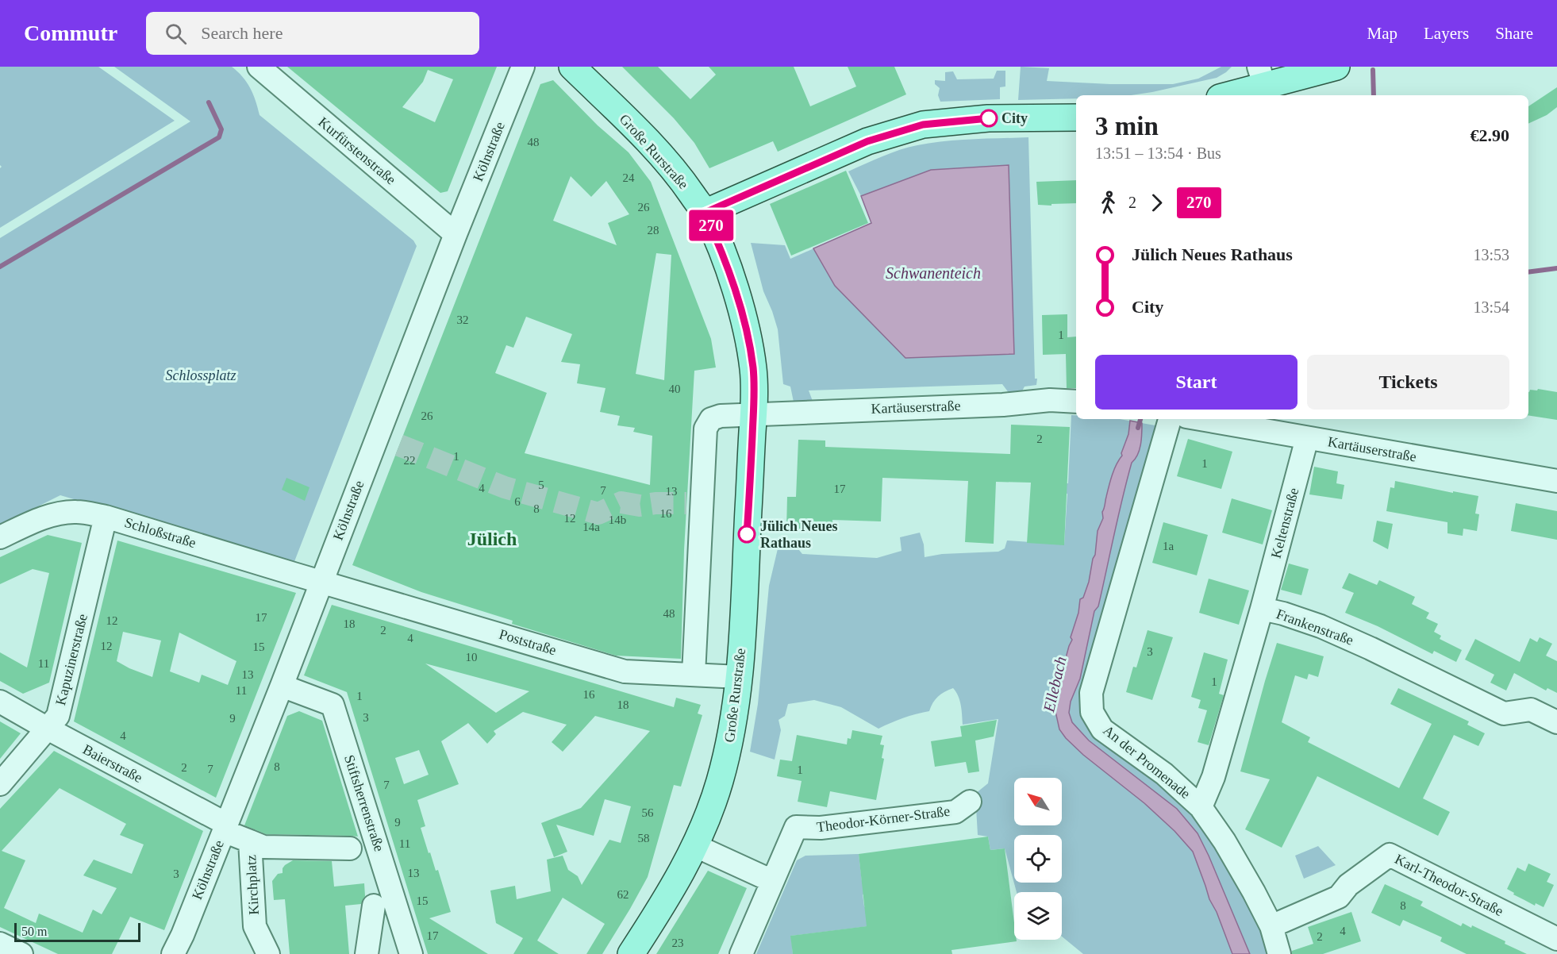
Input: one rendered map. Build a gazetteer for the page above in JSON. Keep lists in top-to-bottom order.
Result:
{
  "streets": {
    "main road": ["Große Rurstraße"],
    "street": [
      "Kurfürstenstraße",
      "Kölnstraße",
      "Kartäuserstraße",
      "Keltenstraße",
      "Schloßstraße",
      "Frankenstraße",
      "Poststraße",
      "Kapuzinerstraße",
      "An der Promenade",
      "Baierstraße",
      "Stiftsherrenstraße",
      "Theodor-Körner-Straße",
      "Kirchplatz",
      "Karl-Theodor-Straße"
    ]
  },
  "crossings": [
    ["Kurfürstenstraße", "Kölnstraße"],
    ["Kölnstraße", "Schloßstraße"],
    ["Kölnstraße", "Poststraße"],
    ["Kölnstraße", "Baierstraße"],
    ["Kölnstraße", "Stiftsherrenstraße"],
    ["Kölnstraße", "Kirchplatz"],
    ["Große Rurstraße", "Kartäuserstraße"],
    ["Große Rurstraße", "Poststraße"],
    ["Kartäuserstraße", "Keltenstraße"],
    ["Keltenstraße", "Frankenstraße"],
    ["Schloßstraße", "Poststraße"],
    ["Schloßstraße", "Kapuzinerstraße"],
    ["Frankenstraße", "An der Promenade"],
    ["Kapuzinerstraße", "Baierstraße"],
    ["An der Promenade", "Karl-Theodor-Straße"],
    ["Baierstraße", "Kirchplatz"]
  ],
  "districts": ["Jülich"],
  "water": ["Schwanenteich", "Ellebach"],
  "parks": ["Schlossplatz"],
  "places": ["City", "Jülich Neues Rathaus"],
  "lines": ["bus line 270"],
  "house_numbers": [
    "48",
    "24",
    "26",
    "28",
    "32",
    "1",
    "40",
    "26",
    "2",
    "1",
    "22",
    "1",
    "5",
    "4",
    "17",
    "7",
    "13",
    "6",
    "8",
    "16",
    "12",
    "14b",
    "14a",
    "1a",
    "48",
    "17",
    "12",
    "18",
    "2",
    "4",
    "12",
    "15",
    "3",
    "10",
    "11",
    "13",
    "1",
    "11",
    "16",
    "1",
    "18",
    "3",
    "9",
    "4",
    "8",
    "2",
    "7",
    "1",
    "7",
    "56",
    "9",
    "58",
    "11",
    "13",
    "3",
    "62",
    "15",
    "8",
    "4",
    "17",
    "2",
    "23"
  ],
  "scale_bar": "50 m",
  "north": "top left",
  "page": {
    "header": "Commutr",
    "search": "Search here",
    "nav": ["Map", "Layers", "Share"],
    "on_map": "270",
    "heading": ["3 min", "13:51 – 13:54 · Bus", "€2.90"],
    "legs": ["2", "270"],
    "list": [
      {
        "name": "Jülich Neues Rathaus",
        "value": "13:53"
      },
      {
        "name": "City",
        "value": "13:54"
      }
    ],
    "buttons": ["Start", "Tickets"],
    "scale": "50 m"
  }
}
